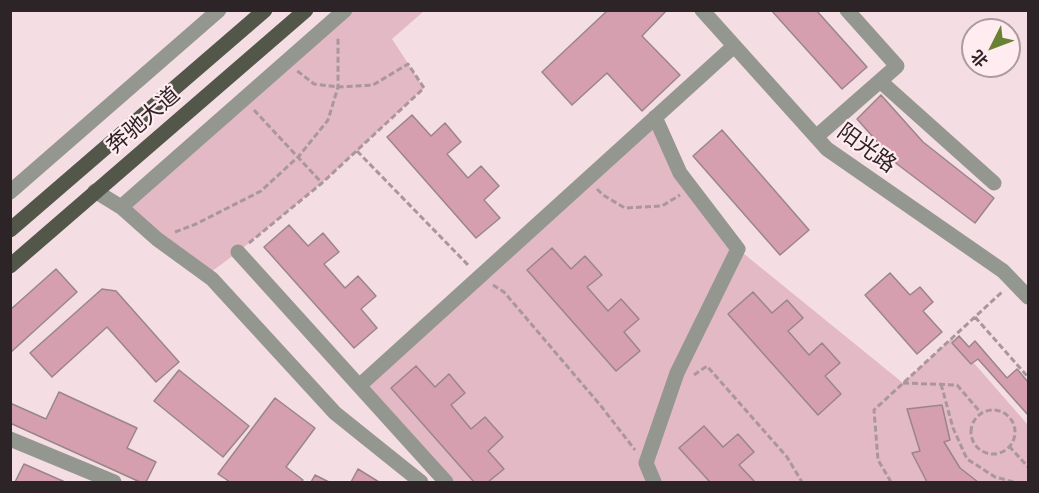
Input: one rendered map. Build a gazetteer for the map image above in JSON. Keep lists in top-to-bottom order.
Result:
{
  "streets": {
    "main road": ["奔驰大道"],
    "street": ["阳光路"]
  },
  "north": "bottom left"
}
